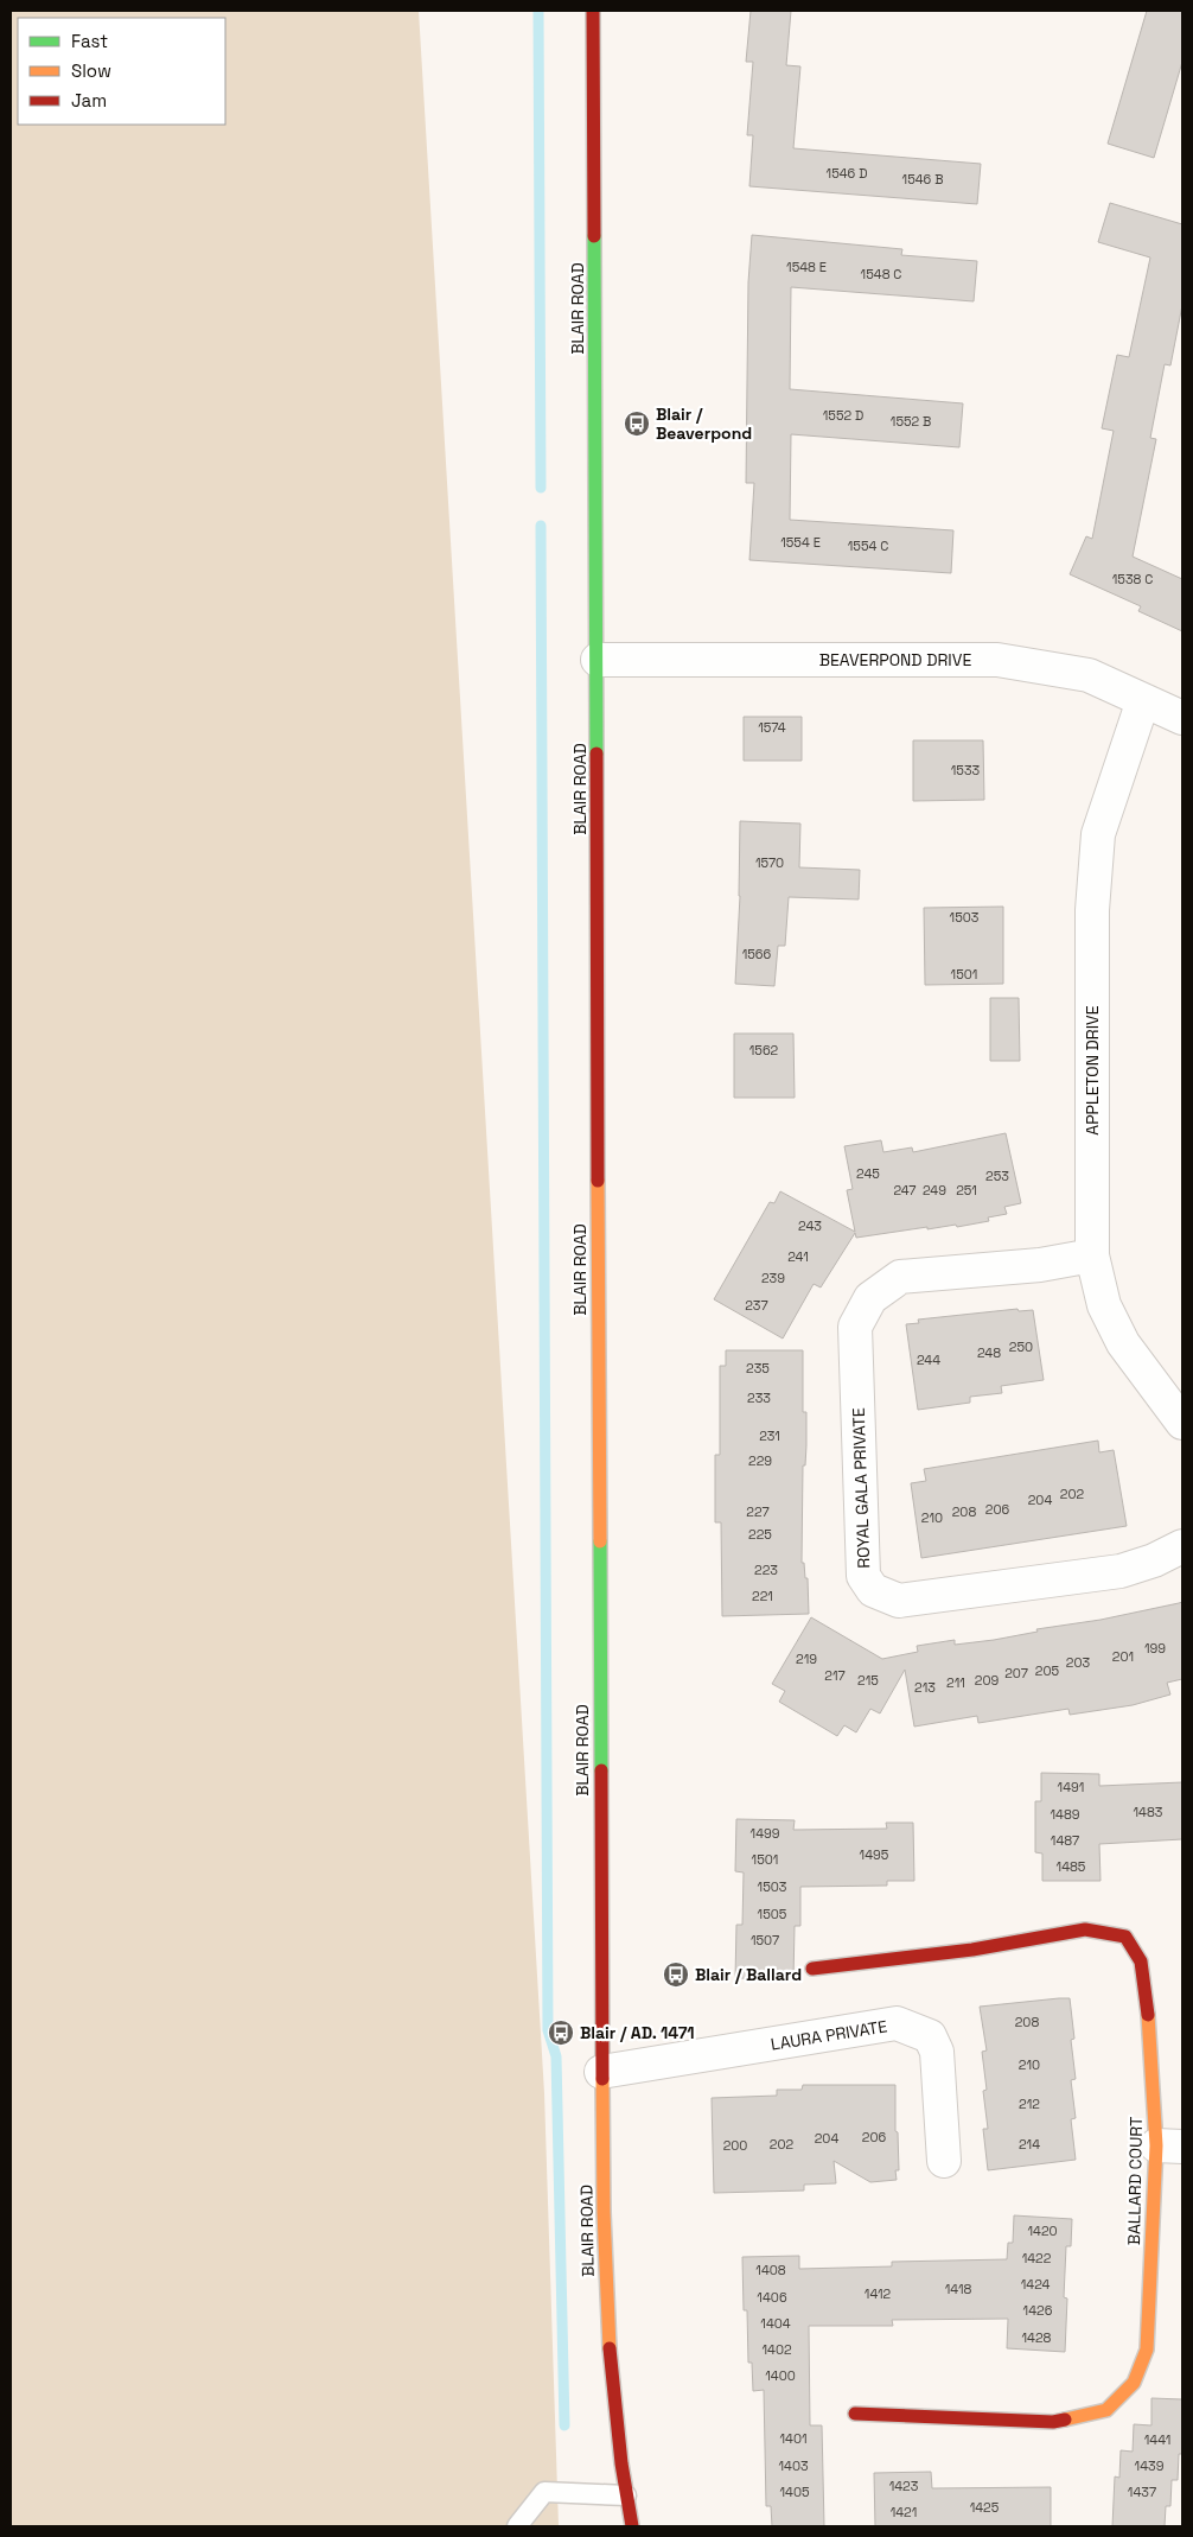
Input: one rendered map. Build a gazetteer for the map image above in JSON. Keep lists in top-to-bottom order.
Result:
{
  "streets": {
    "main road": ["BLAIR ROAD", "BALLARD COURT"],
    "street": [
      "BEAVERPOND DRIVE",
      "APPLETON DRIVE",
      "ROYAL GALA PRIVATE",
      "LAURA PRIVATE"
    ]
  },
  "crossings": [
    ["BLAIR ROAD", "BEAVERPOND DRIVE"],
    ["BLAIR ROAD", "LAURA PRIVATE"],
    ["BEAVERPOND DRIVE", "APPLETON DRIVE"],
    ["APPLETON DRIVE", "ROYAL GALA PRIVATE"]
  ],
  "places": {
    "bus stop": ["Blair / Beaverpond", "Blair / Ballard", "Blair / AD. 1471"]
  },
  "house_numbers": [
    "1546 D",
    "1546 B",
    "1548 E",
    "1548 C",
    "1552 D",
    "1552 B",
    "1554 E",
    "1554 C",
    "1538 C",
    "1574",
    "1533",
    "1570",
    "1503",
    "1566",
    "1501",
    "1562",
    "245",
    "253",
    "247",
    "249",
    "251",
    "243",
    "241",
    "239",
    "237",
    "250",
    "248",
    "244",
    "235",
    "233",
    "231",
    "229",
    "202",
    "204",
    "206",
    "227",
    "208",
    "210",
    "225",
    "223",
    "221",
    "199",
    "201",
    "219",
    "203",
    "205",
    "207",
    "217",
    "215",
    "209",
    "211",
    "213",
    "1491",
    "1483",
    "1489",
    "1499",
    "1487",
    "1495",
    "1501",
    "1485",
    "1503",
    "1505",
    "1507",
    "208",
    "210",
    "212",
    "206",
    "204",
    "202",
    "214",
    "200",
    "1420",
    "1422",
    "1408",
    "1424",
    "1418",
    "1412",
    "1406",
    "1426",
    "1404",
    "1428",
    "1402",
    "1400",
    "1401",
    "1441",
    "1403",
    "1439",
    "1423",
    "1405",
    "1437",
    "1425",
    "1421"
  ],
  "legend": ["Fast", "Slow", "Jam"]
}
